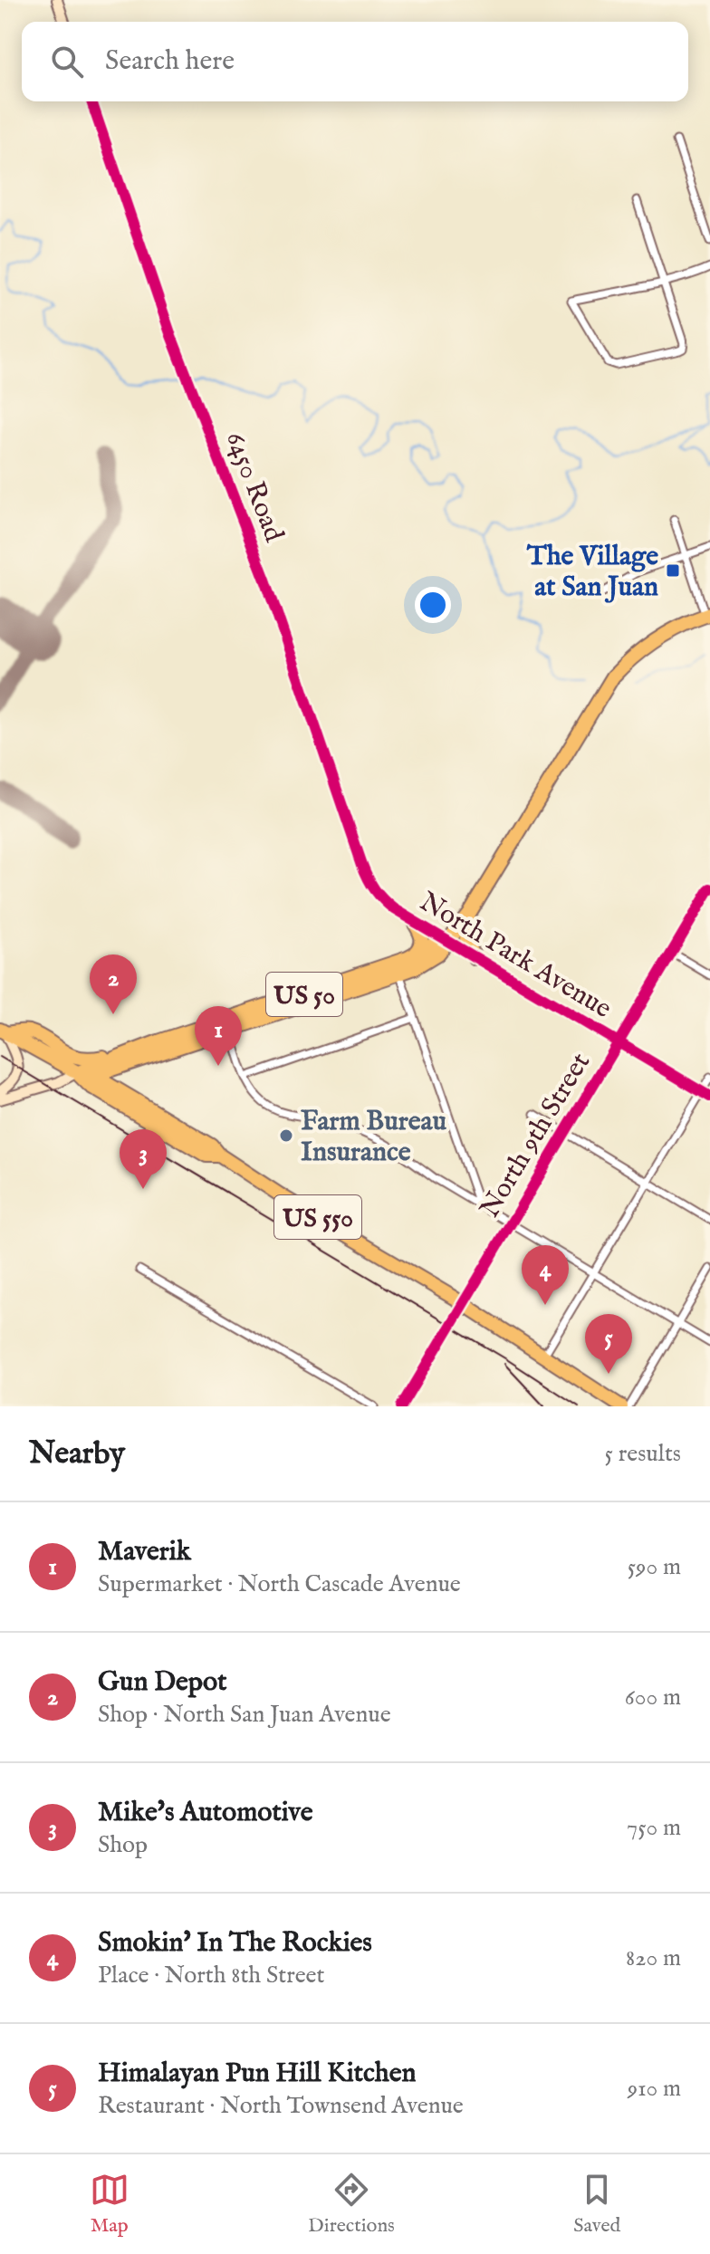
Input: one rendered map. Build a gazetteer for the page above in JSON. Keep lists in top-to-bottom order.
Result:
{
  "streets": {
    "highway": ["US 50", "US 550"],
    "street": ["6450 Road", "North Park Avenue", "North 9th Street"]
  },
  "crossings": [
    ["6450 Road", "North Park Avenue"],
    ["North Park Avenue", "US 50"],
    ["North Park Avenue", "North 9th Street"],
    ["US 50", "US 550"],
    ["North 9th Street", "US 550"]
  ],
  "places": {
    "transit": ["The Village at San Juan"],
    "other": ["Farm Bureau Insurance"]
  },
  "page": {
    "search": "Search here",
    "pins": [
      "2",
      "1",
      "3",
      "4",
      "5"
    ],
    "heading": ["Nearby", "5 results"],
    "list": [
      {
        "mark": "1",
        "name": "Maverik",
        "note": "Supermarket · North Cascade Avenue",
        "value": "590 m"
      },
      {
        "mark": "2",
        "name": "Gun Depot",
        "note": "Shop · North San Juan Avenue",
        "value": "600 m"
      },
      {
        "mark": "3",
        "name": "Mike's Automotive",
        "note": "Shop",
        "value": "750 m"
      },
      {
        "mark": "4",
        "name": "Smokin' In The Rockies",
        "note": "Place · North 8th Street",
        "value": "820 m"
      },
      {
        "mark": "5",
        "name": "Himalayan Pun Hill Kitchen",
        "note": "Restaurant · North Townsend Avenue",
        "value": "910 m"
      }
    ],
    "nav": ["Map", "Directions", "Saved"]
  }
}
